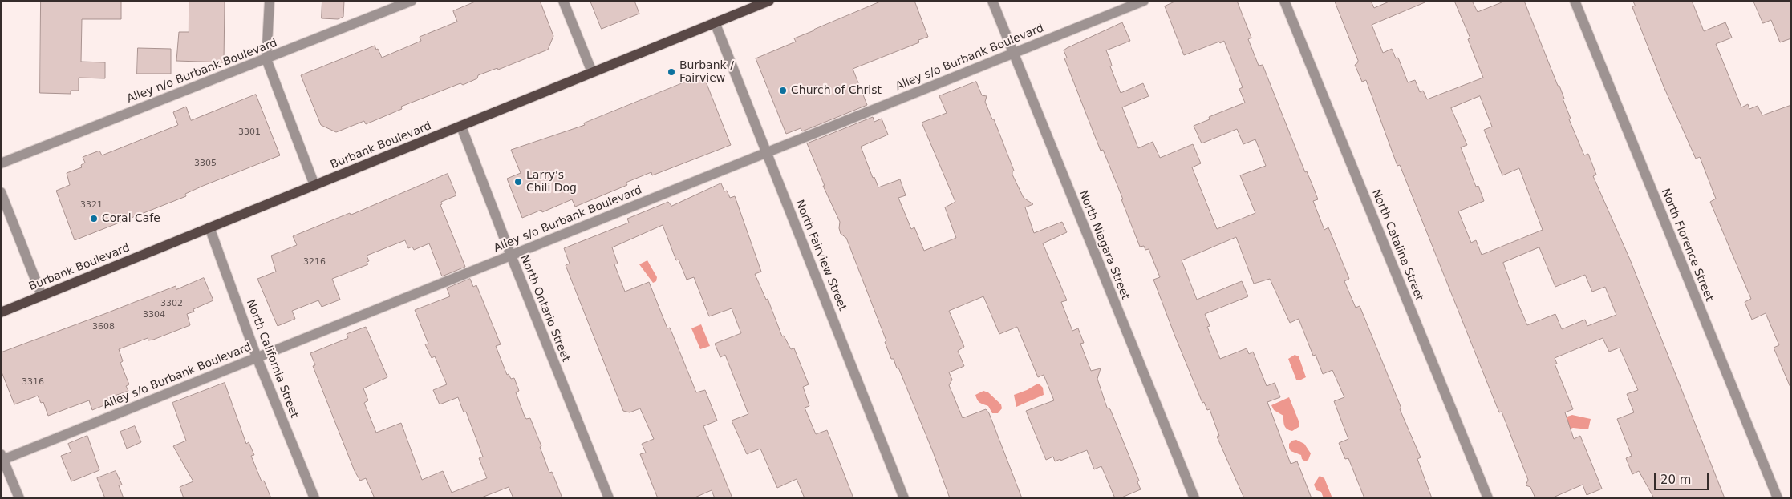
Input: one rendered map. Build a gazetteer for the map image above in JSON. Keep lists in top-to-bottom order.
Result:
{
  "streets": {
    "main road": ["Burbank Boulevard"],
    "street": [
      "Alley s/o Burbank Boulevard",
      "Alley n/o Burbank Boulevard",
      "North Niagara Street",
      "North Catalina Street",
      "North Florence Street",
      "North Fairview Street",
      "North Ontario Street",
      "North California Street"
    ]
  },
  "crossings": [
    ["Alley s/o Burbank Boulevard", "North Niagara Street"],
    ["Alley s/o Burbank Boulevard", "North Fairview Street"],
    ["Alley s/o Burbank Boulevard", "North Ontario Street"],
    ["Alley s/o Burbank Boulevard", "North California Street"],
    ["Burbank Boulevard", "North Fairview Street"],
    ["Burbank Boulevard", "North Ontario Street"],
    ["Burbank Boulevard", "North California Street"]
  ],
  "places": [
    "Burbank / Fairview",
    "Church of Christ",
    "Larry's Chili Dog",
    "Coral Cafe"
  ],
  "house_numbers": [
    "3301",
    "3305",
    "3321",
    "3216",
    "3302",
    "3304",
    "3608",
    "3316"
  ],
  "scale_bar": "20 m"
}
